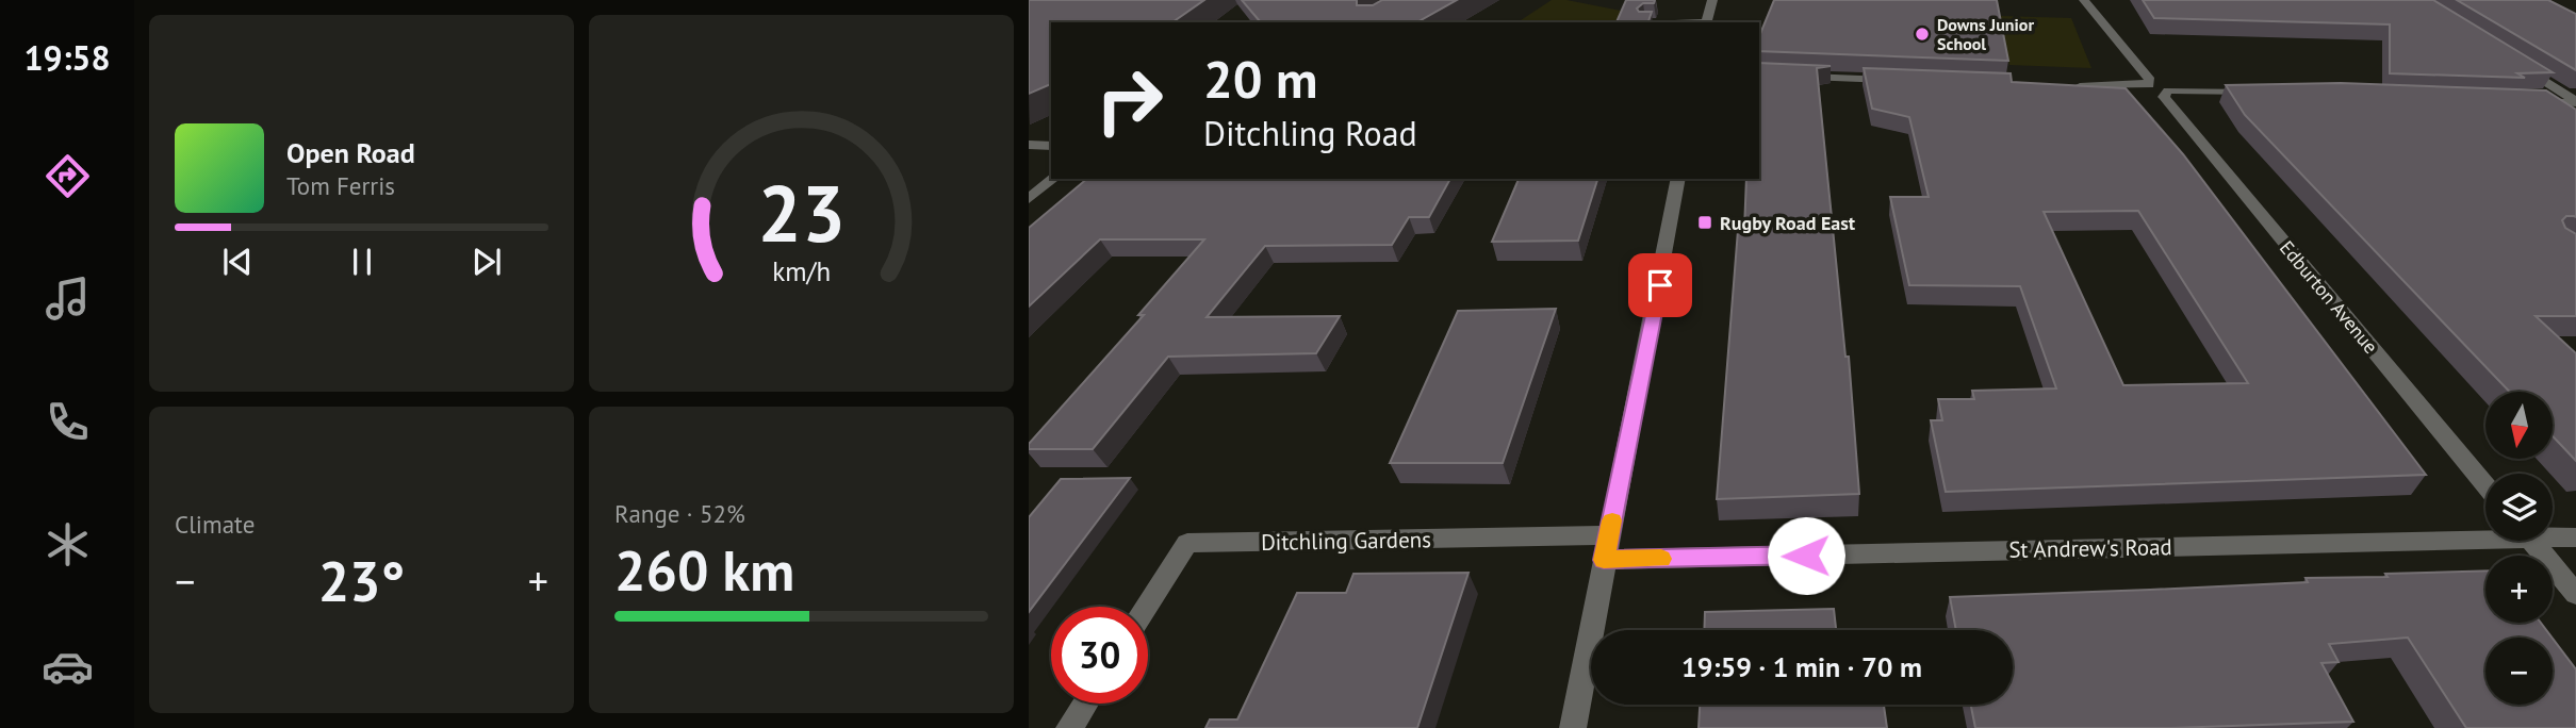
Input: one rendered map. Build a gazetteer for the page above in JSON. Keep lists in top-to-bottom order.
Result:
{
  "streets": {
    "street": ["Edburton Avenue", "Ditchling Gardens", "St Andrew's Road"]
  },
  "places": {
    "other": ["Downs Junior School"],
    "transit": ["Rugby Road East"]
  },
  "north": "bottom",
  "page": {
    "tabs": "19:58",
    "turn": ["20 m", "Ditchling Road"],
    "song": ["Open Road", "Tom Ferris"],
    "map_buttons": ["+", "−"],
    "tile": [
      "Climate",
      ["Range · 52%", "260 km"]
    ],
    "heat": ["−", "23°", "+"],
    "limit": "30",
    "trip": "19:59 · 1 min · 70 m",
    "gauge": ["23", "km/h"]
  }
}
